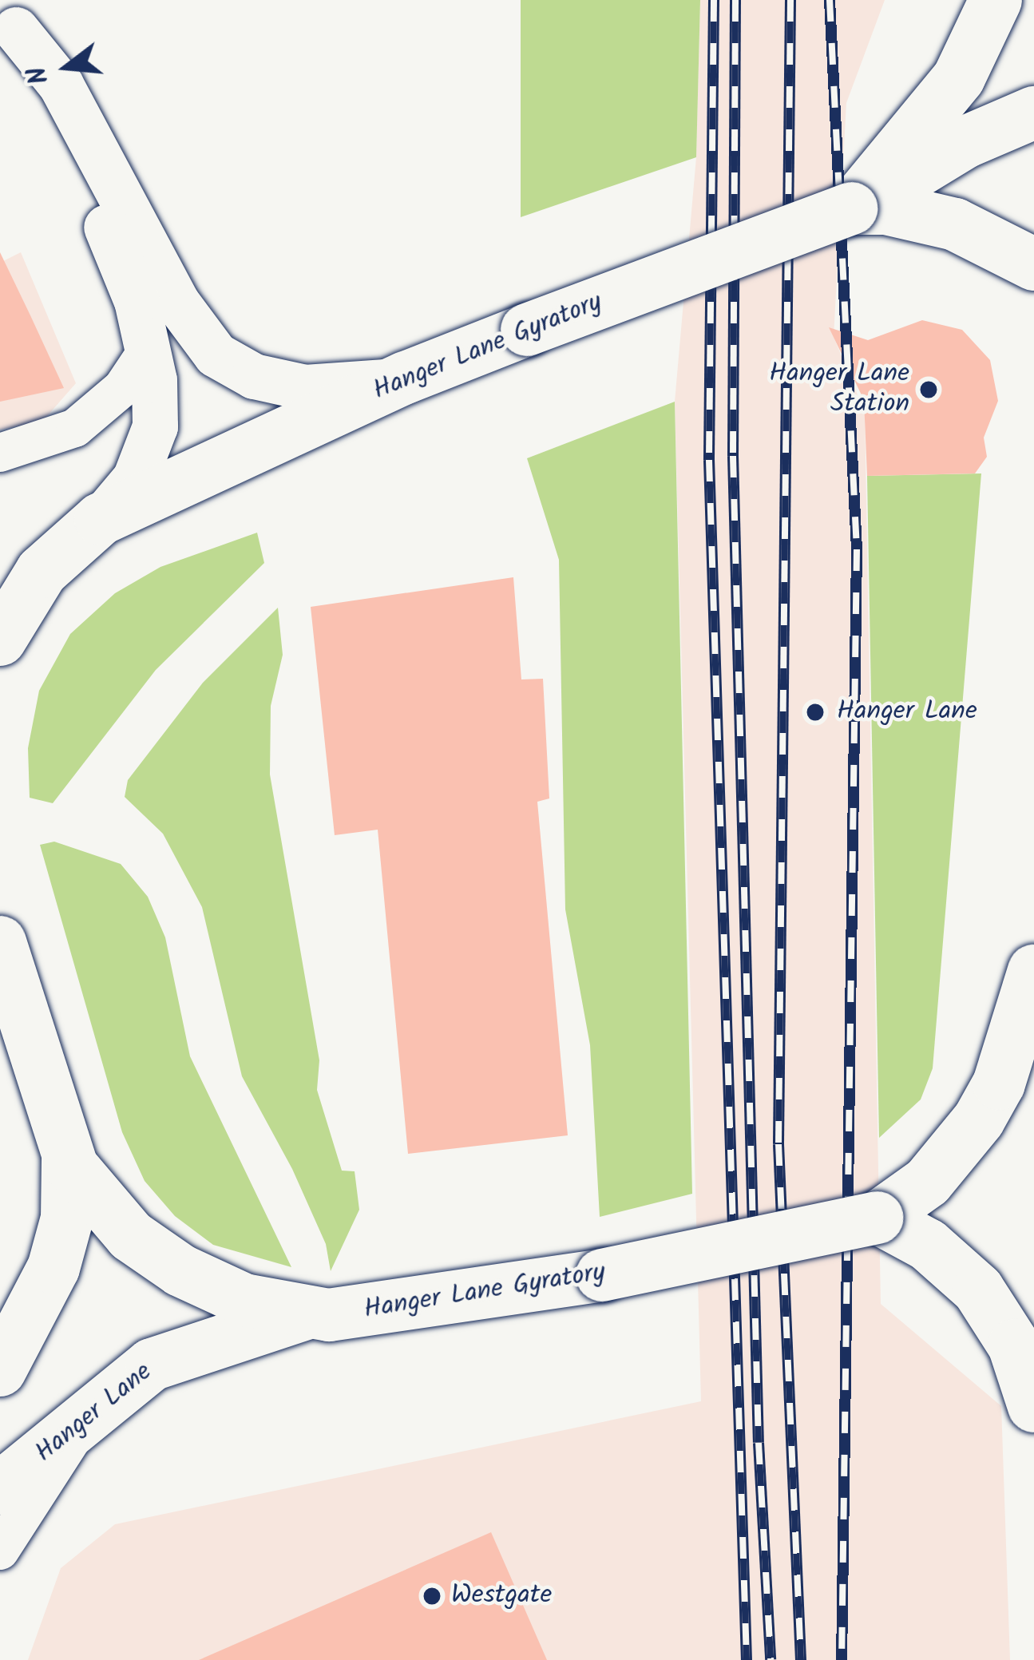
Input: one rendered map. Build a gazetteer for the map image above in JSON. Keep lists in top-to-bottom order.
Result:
{
  "streets": {
    "main road": ["Hanger Lane Gyratory", "Hanger Lane"]
  },
  "crossings": [
    ["Hanger Lane Gyratory", "Hanger Lane"]
  ],
  "places": ["Hanger Lane Station", "Hanger Lane", "Westgate"],
  "north": "left"
}
